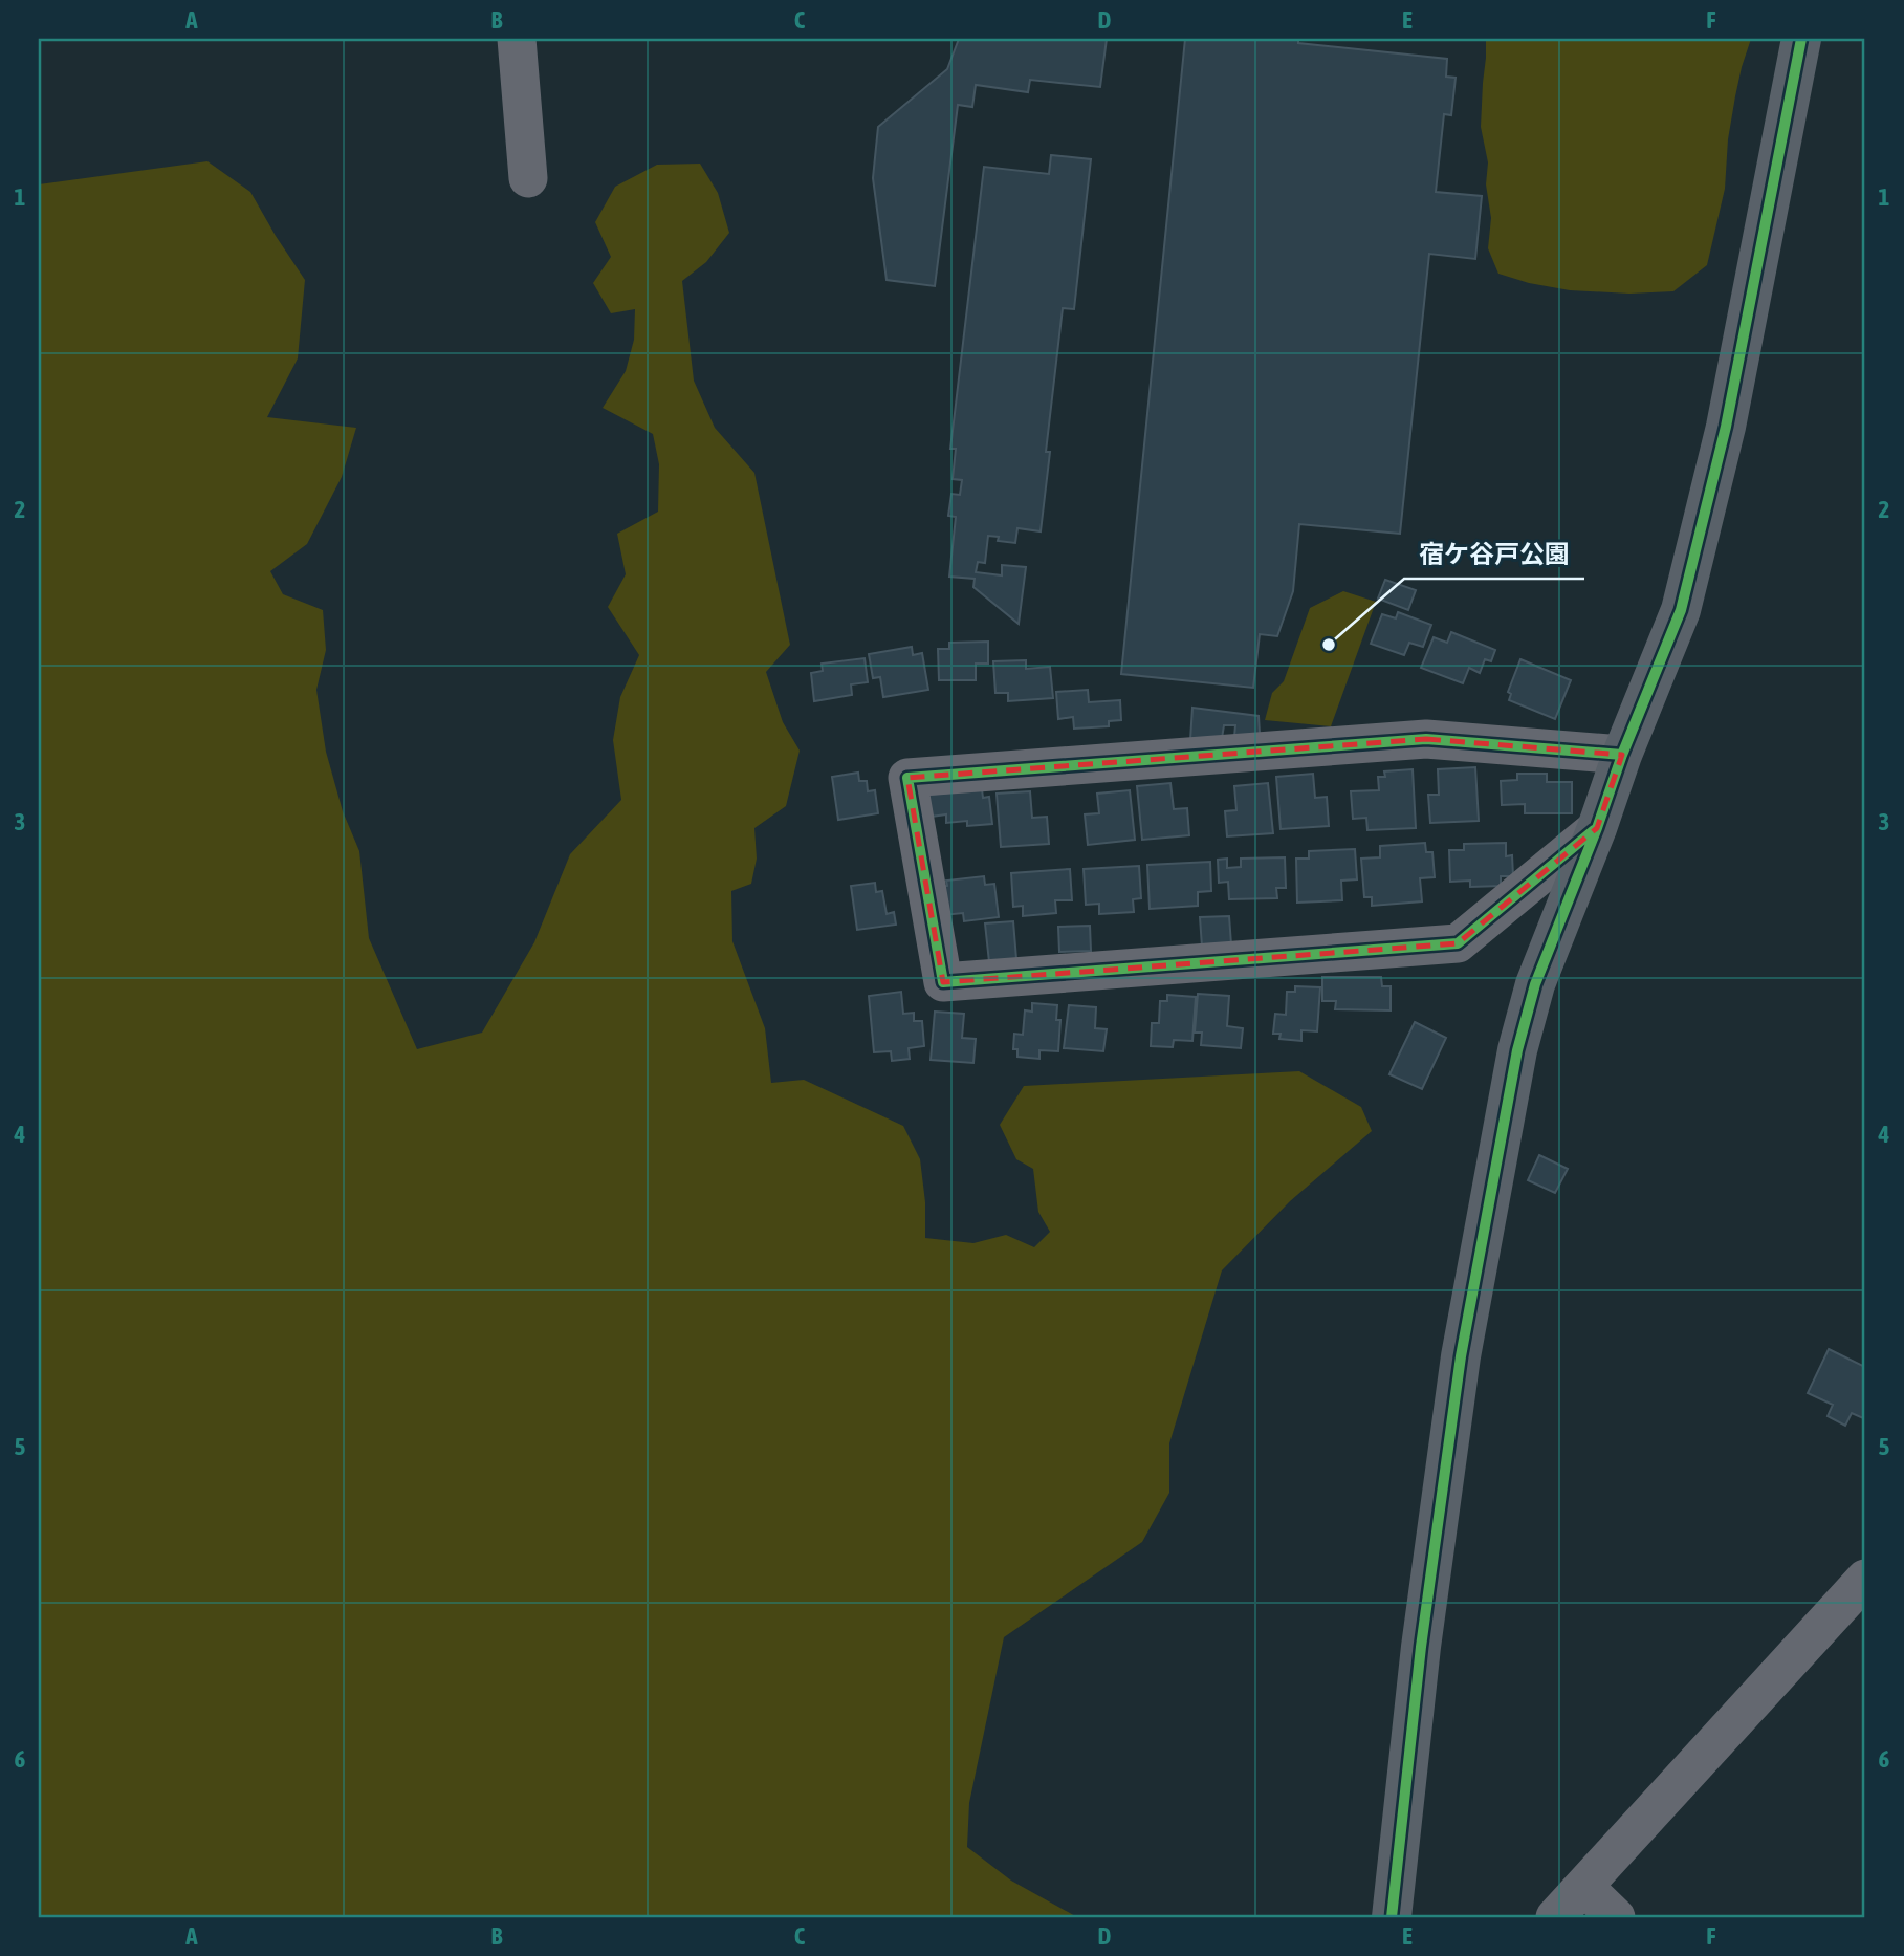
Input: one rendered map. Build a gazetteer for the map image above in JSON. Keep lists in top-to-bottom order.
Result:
{
  "places": ["宿ケ谷戸公園"],
  "grid": {
    "columns": [
      "A",
      "B",
      "C",
      "D",
      "E",
      "F"
    ],
    "rows": [
      "1",
      "2",
      "3",
      "4",
      "5",
      "6"
    ]
  }
}
